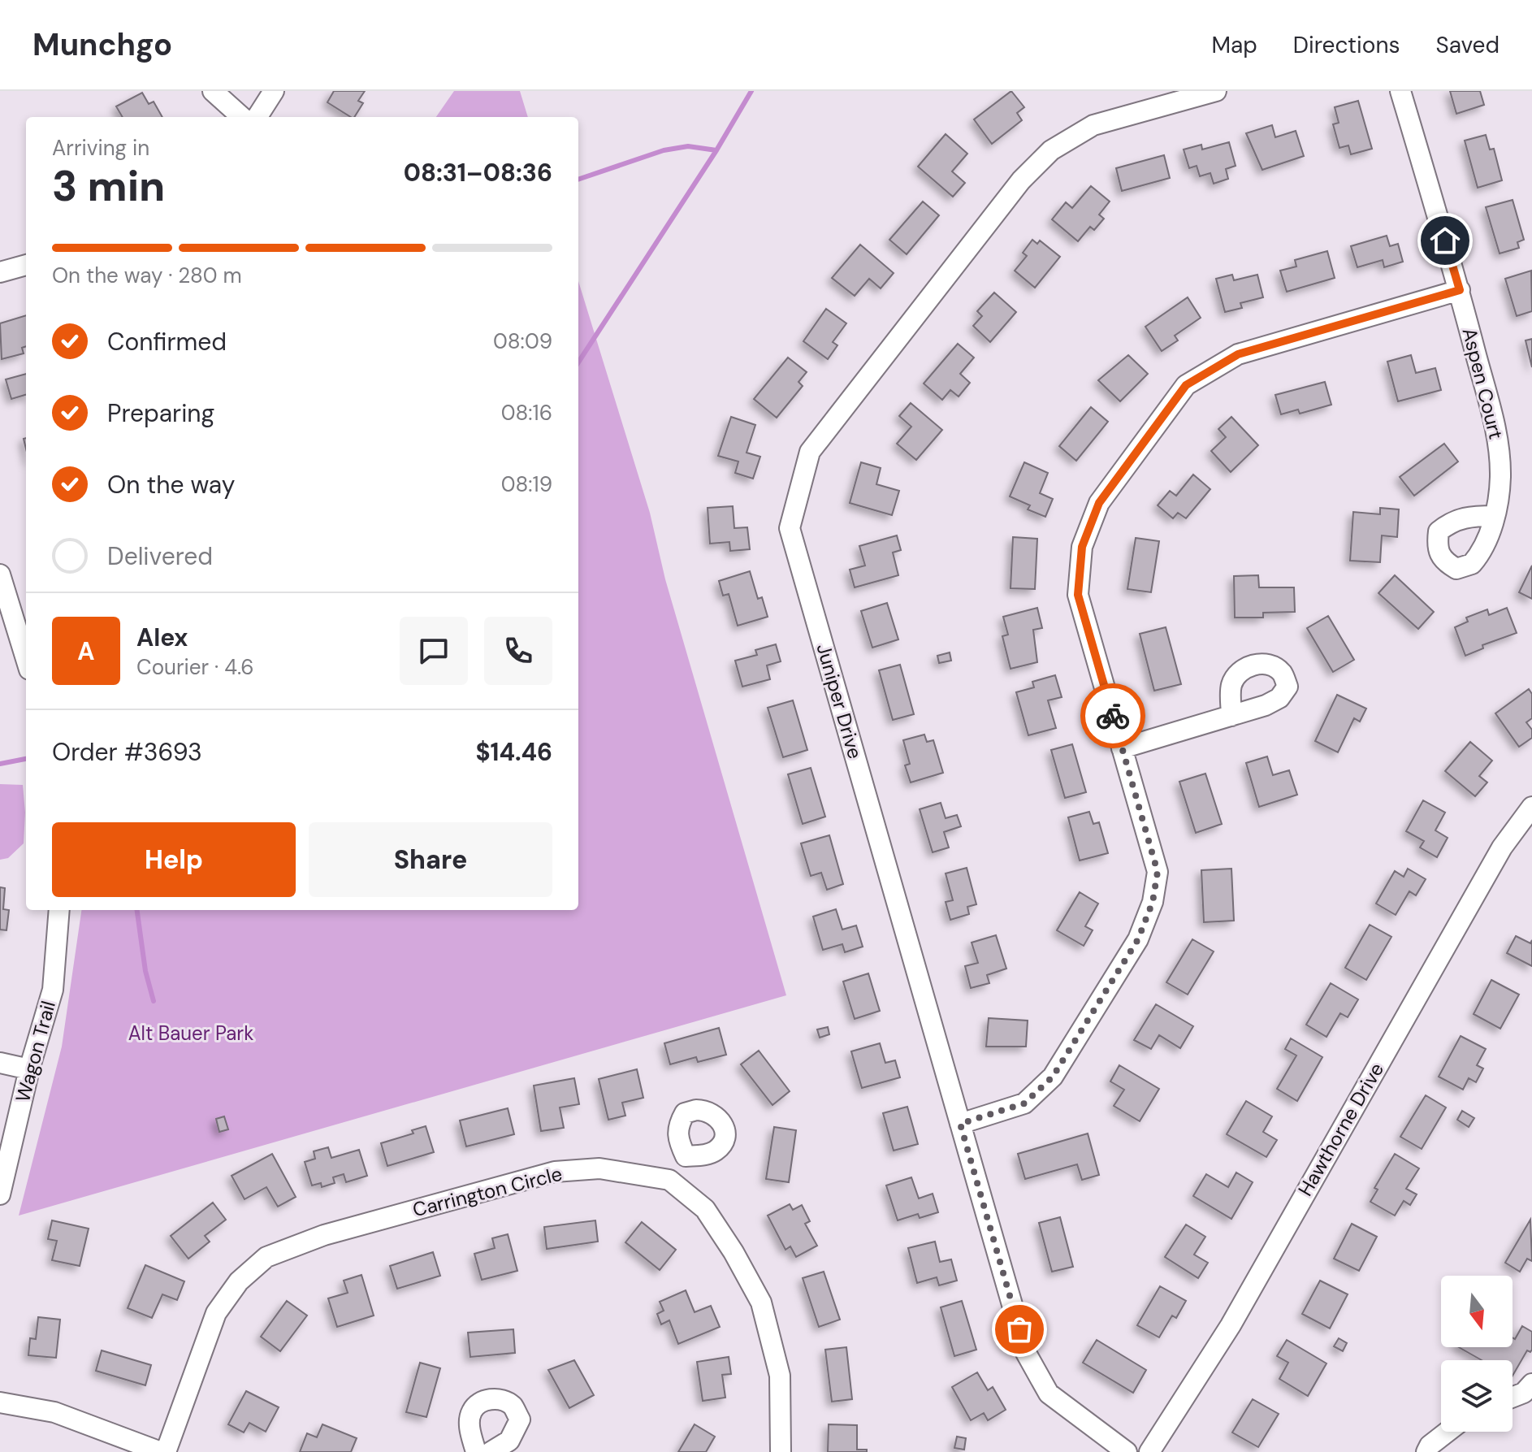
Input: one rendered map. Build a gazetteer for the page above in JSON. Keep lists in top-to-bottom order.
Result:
{
  "streets": {
    "street": [
      "Aspen Court",
      "Juniper Drive",
      "Wagon Trail",
      "Hawthorne Drive",
      "Carrington Circle"
    ]
  },
  "parks": ["Alt Bauer Park"],
  "north": "bottom",
  "page": {
    "header": "Munchgo",
    "nav": ["Map", "Directions", "Saved"],
    "heading": ["3 min", "Arriving in", "08:31–08:36"],
    "panel": [
      "Alex",
      "Courier · 4.6",
      "Order #3693",
      "$14.46"
    ],
    "bar": "On the way · 280 m",
    "list": [
      ["Confirmed", "08:09"],
      ["Preparing", "08:16"],
      ["On the way", "08:19"],
      "Delivered"
    ],
    "round": "A",
    "buttons": ["Help", "Share"]
  }
}
